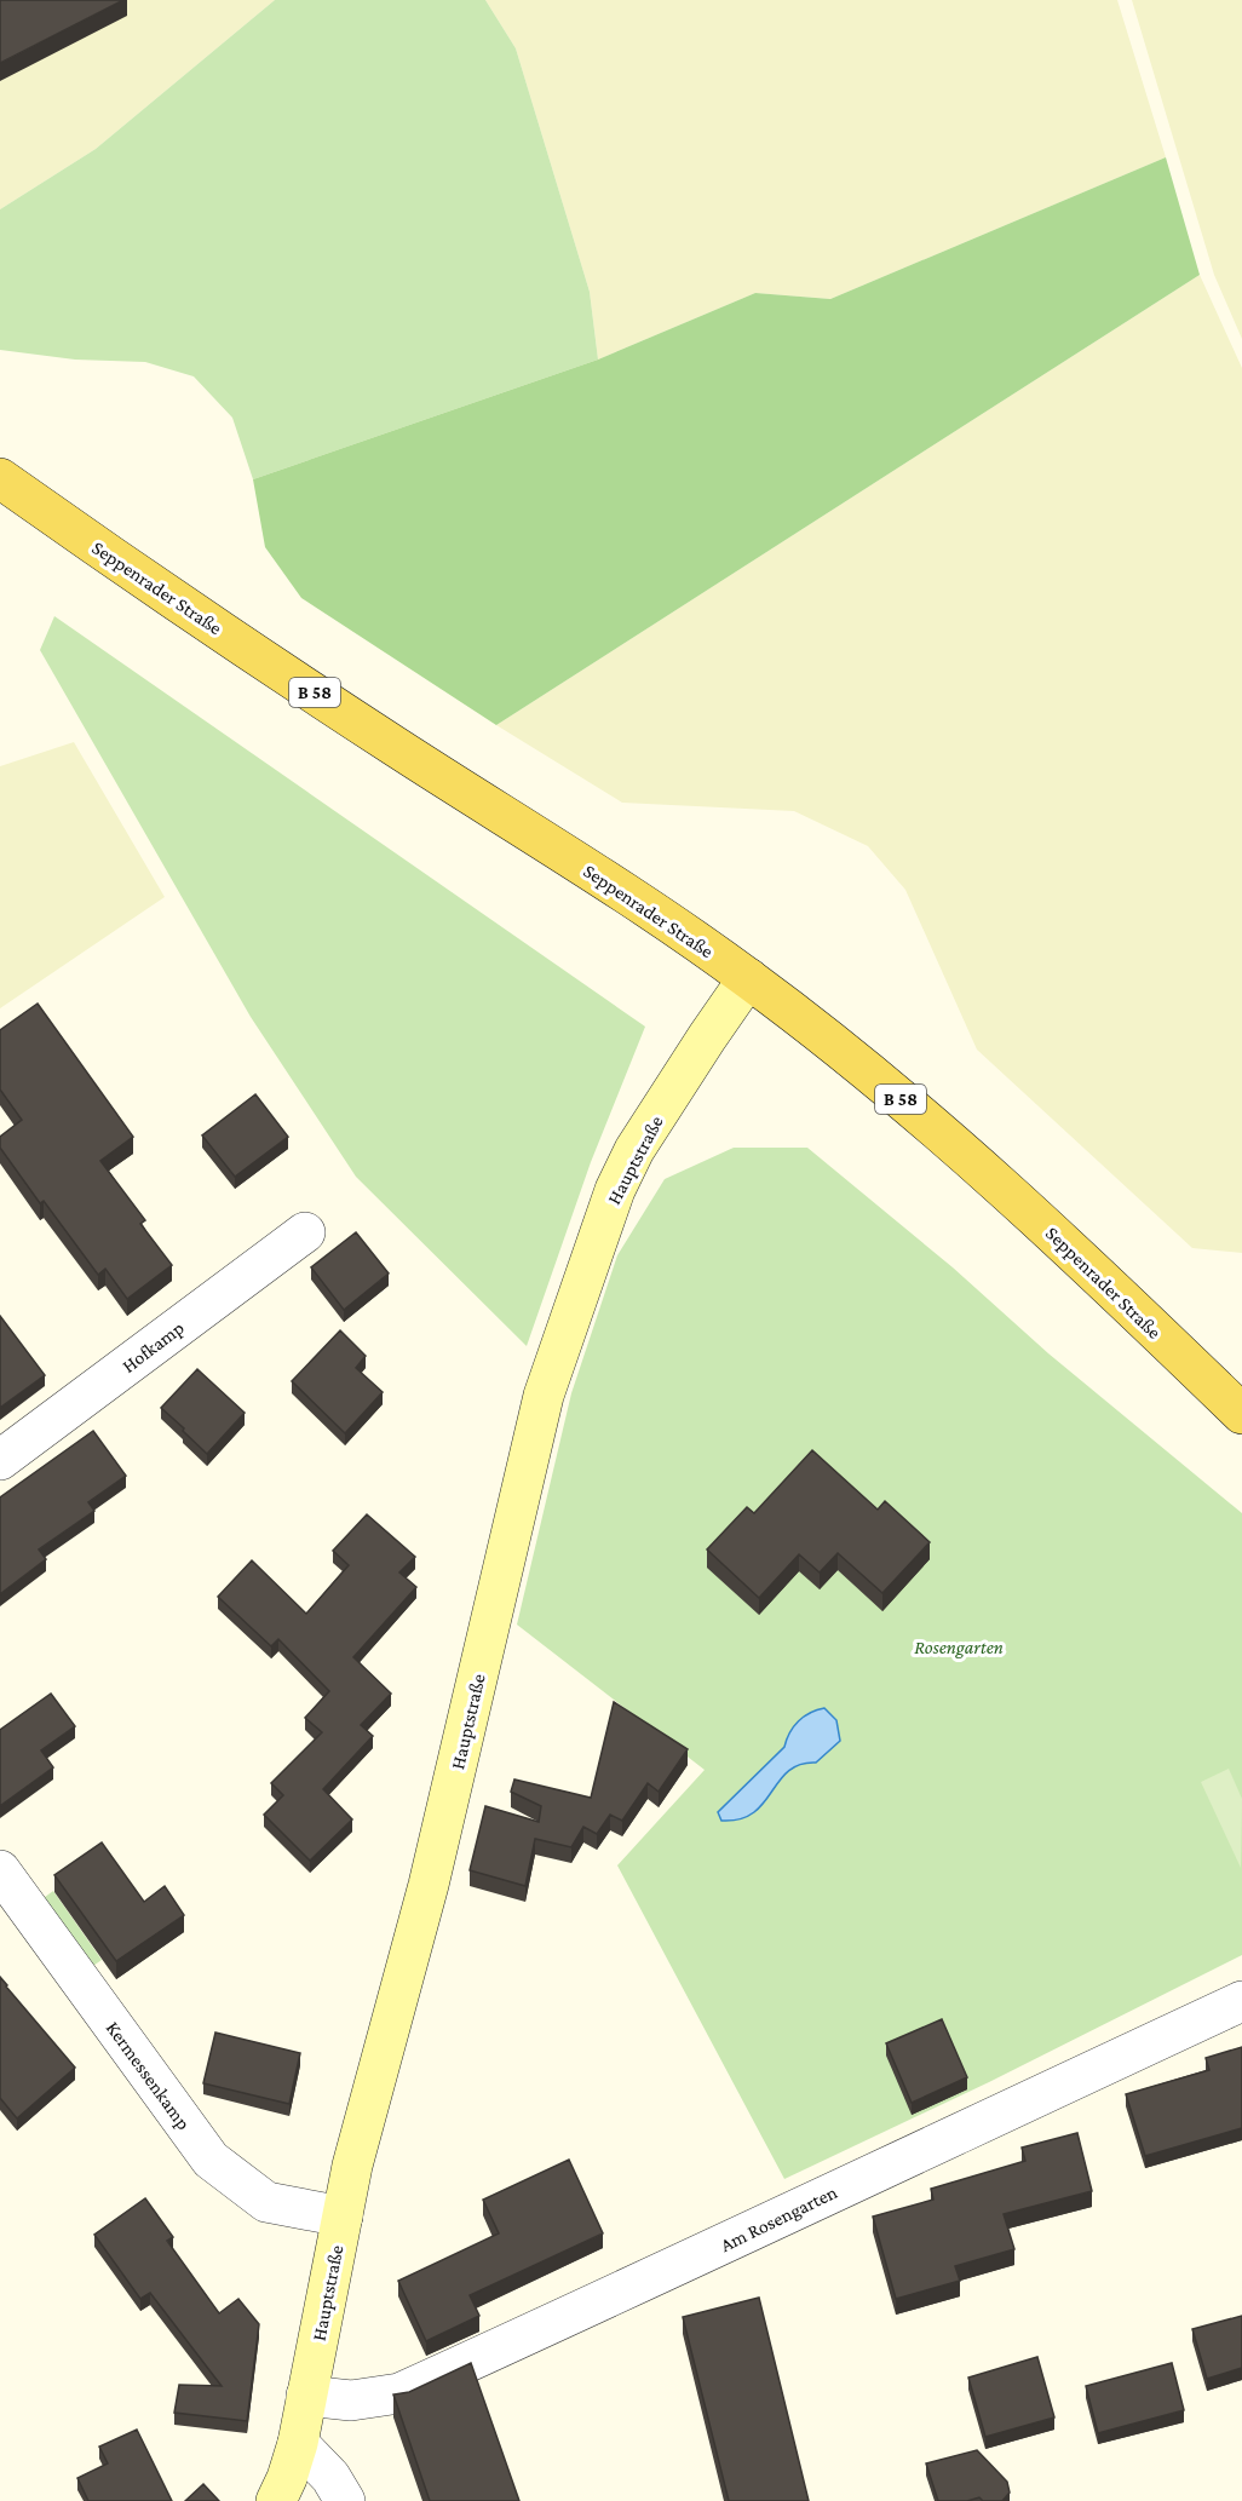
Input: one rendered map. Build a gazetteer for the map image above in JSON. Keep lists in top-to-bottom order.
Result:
{
  "streets": {
    "main road": ["Seppenrader Straße", "B 58"],
    "street": [
      "Hauptstraße",
      "Hofkamp",
      "Kermessenkamp",
      "Am Rosengarten"
    ]
  },
  "crossings": [
    ["Seppenrader Straße", "Hauptstraße"],
    ["Hauptstraße", "Kermessenkamp"],
    ["Hauptstraße", "Am Rosengarten"]
  ],
  "parks": ["Rosengarten"]
}
